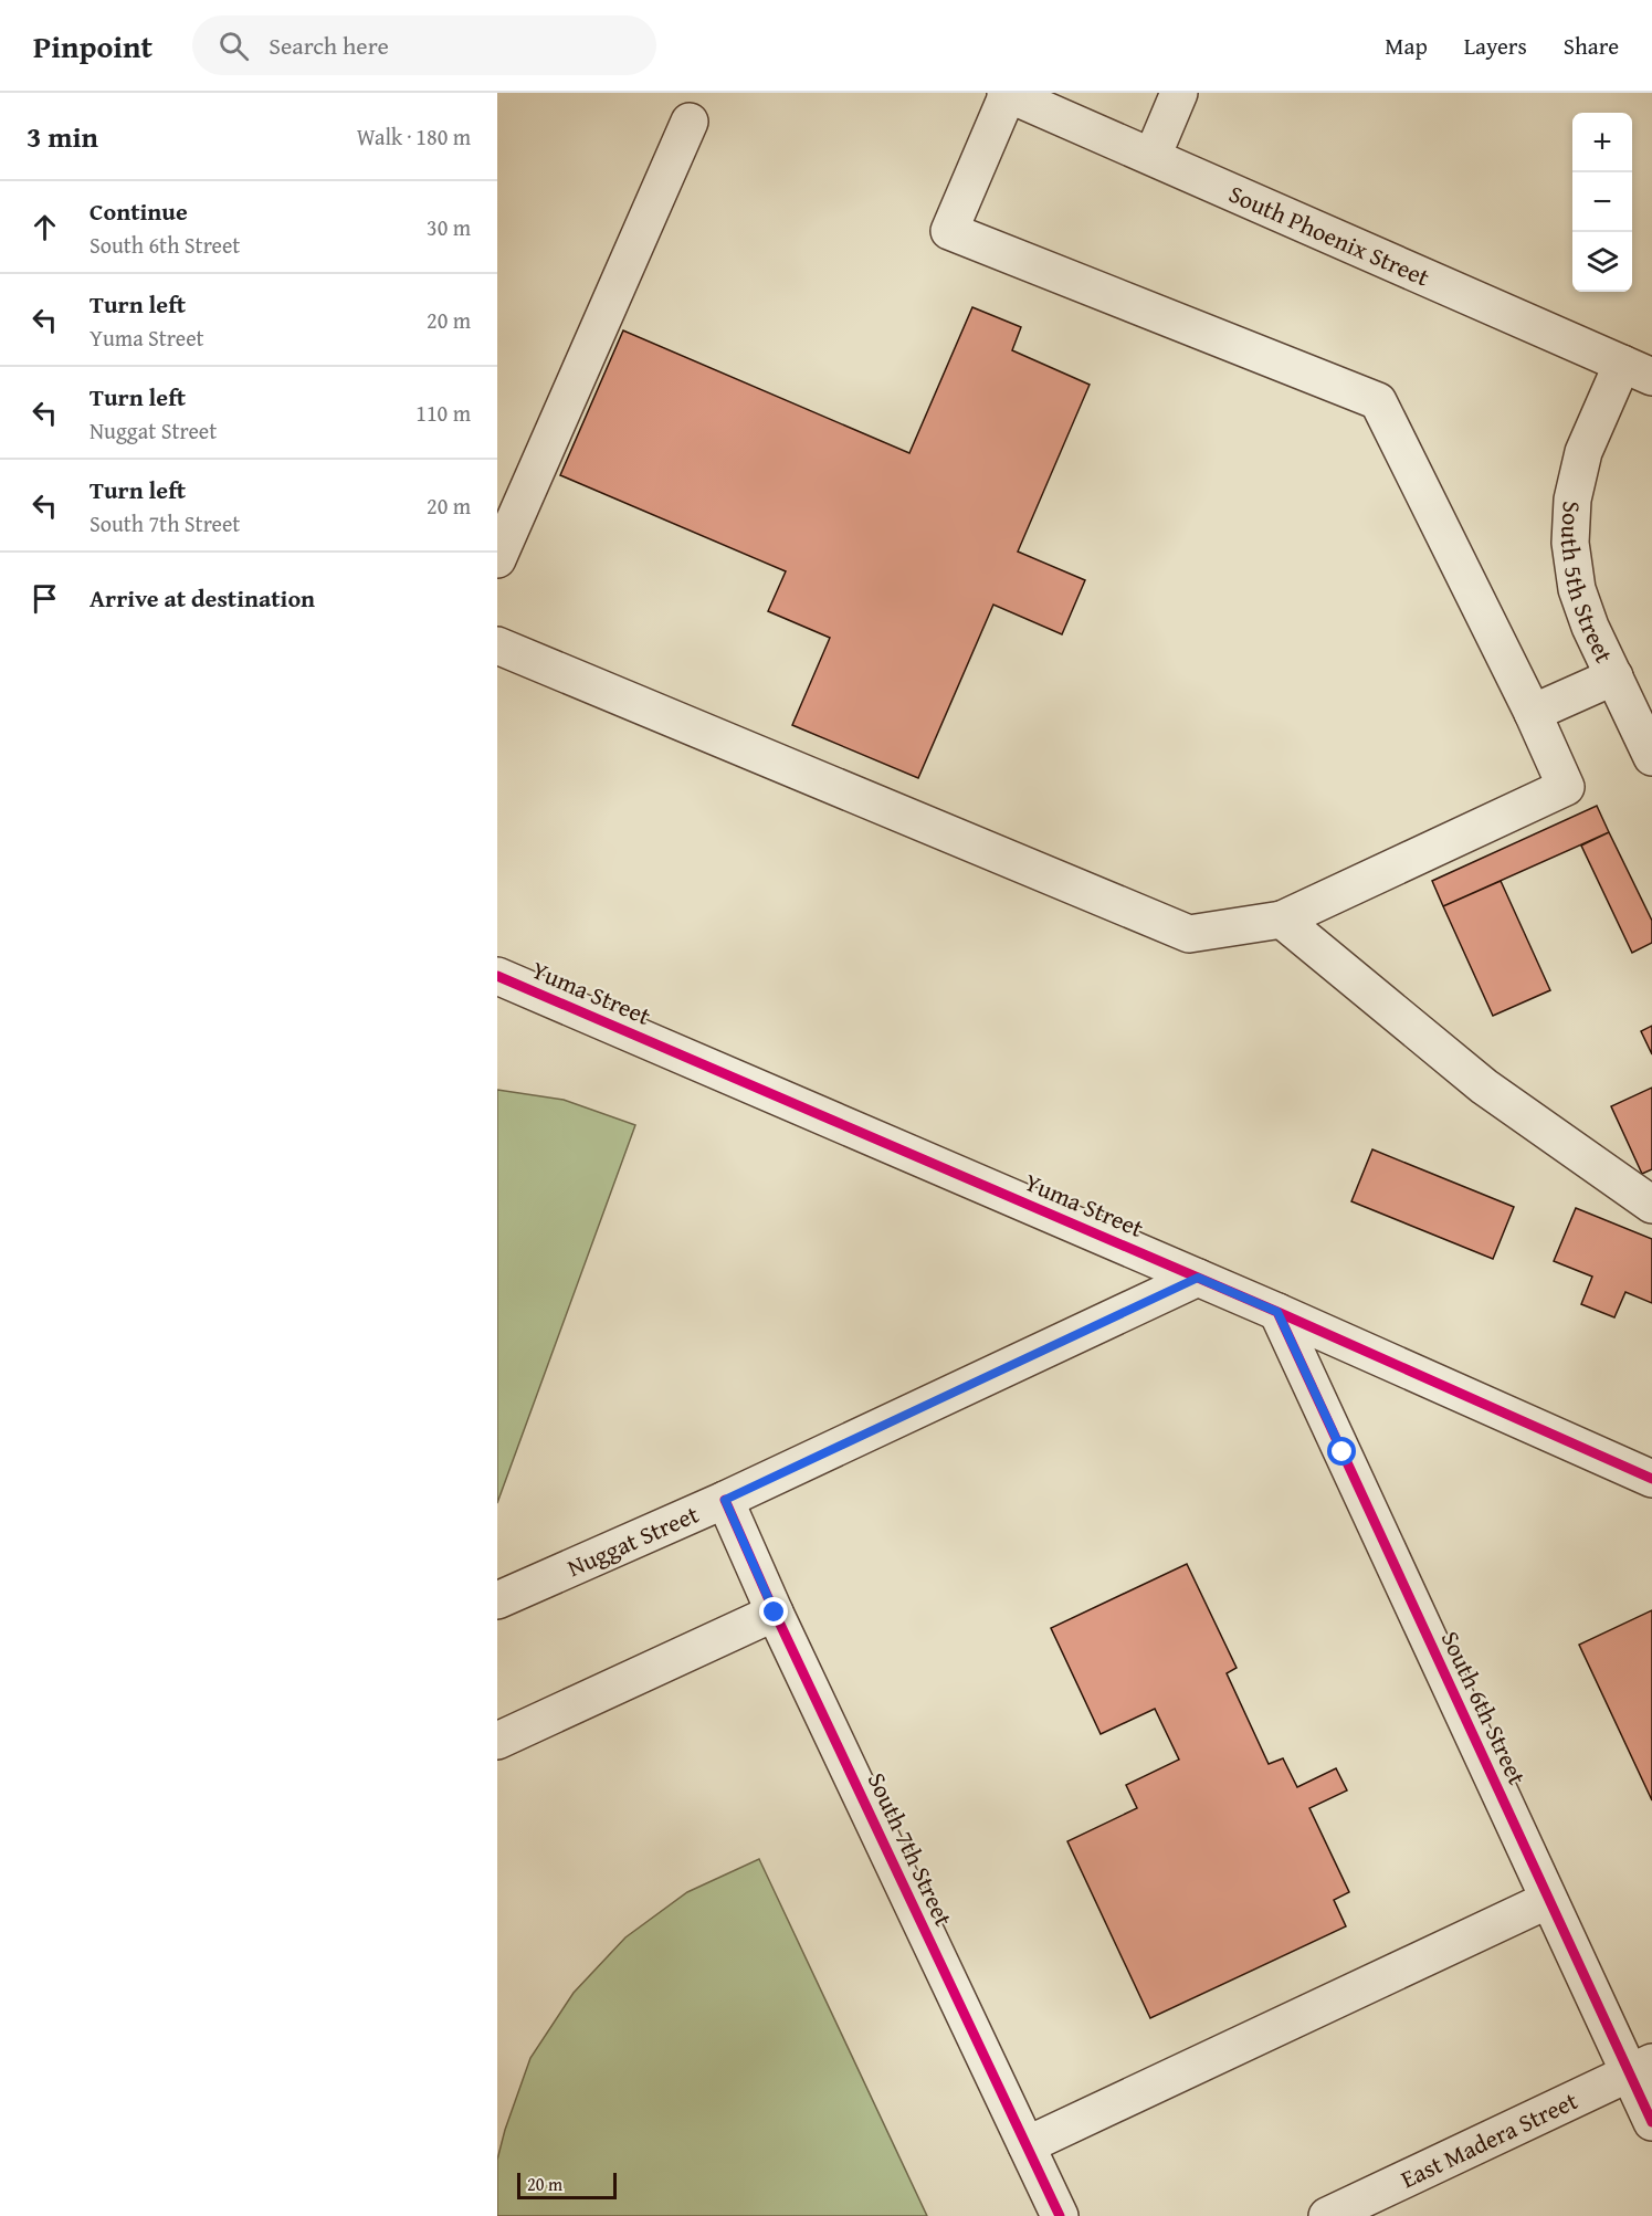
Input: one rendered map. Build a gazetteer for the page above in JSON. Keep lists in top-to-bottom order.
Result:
{
  "streets": {
    "street": [
      "South Phoenix Street",
      "South 5th Street",
      "Yuma Street",
      "Nuggat Street",
      "South 6th Street",
      "South 7th Street",
      "East Madera Street"
    ]
  },
  "crossings": [
    ["South Phoenix Street", "South 5th Street"],
    ["Yuma Street", "Nuggat Street"],
    ["Yuma Street", "South 6th Street"],
    ["Nuggat Street", "South 7th Street"],
    ["South 6th Street", "East Madera Street"]
  ],
  "scale_bar": "20 m",
  "page": {
    "header": "Pinpoint",
    "search": "Search here",
    "nav": ["Map", "Layers", "Share"],
    "heading": ["3 min", "Walk · 180 m"],
    "map_buttons": ["+", "−"],
    "list": [
      ["Continue", "South 6th Street", "30 m"],
      ["Turn left", "Yuma Street", "20 m"],
      ["Turn left", "Nuggat Street", "110 m"],
      ["Turn left", "South 7th Street", "20 m"],
      "Arrive at destination"
    ],
    "scale": "20 m"
  }
}
